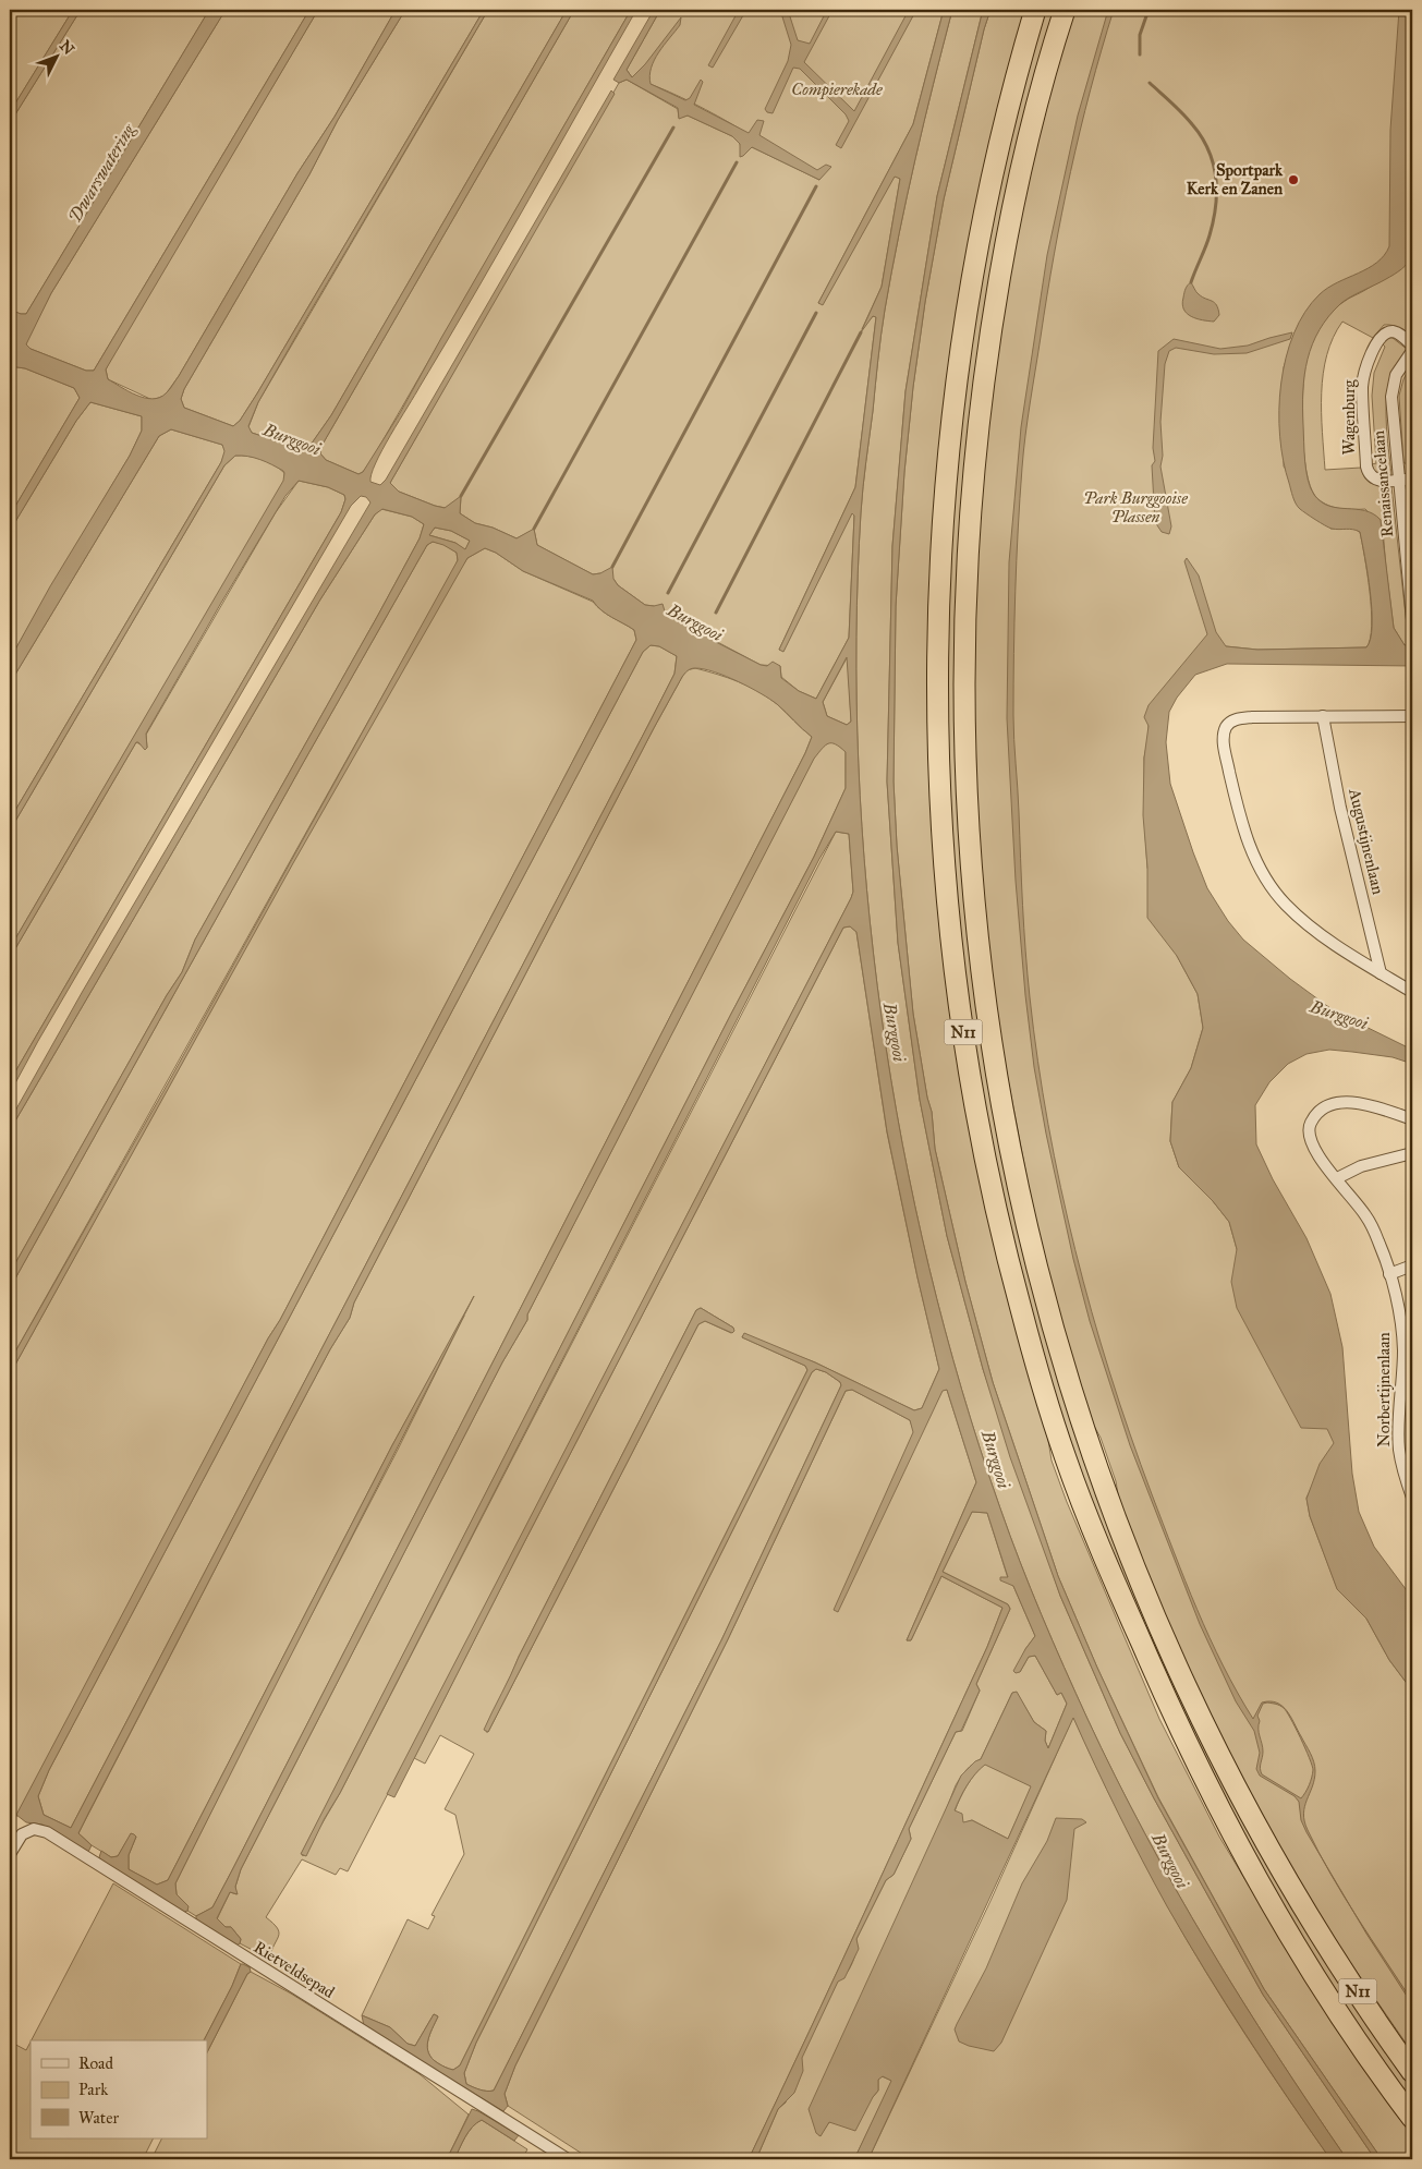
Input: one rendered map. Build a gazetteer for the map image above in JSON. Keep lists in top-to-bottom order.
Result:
{
  "streets": {
    "highway": ["N11"],
    "street": [
      "Wagenburg",
      "Renaissancelaan",
      "Augustijnenlaan",
      "Norbertijnenlaan",
      "Rietveldsepad"
    ]
  },
  "crossings": [
    ["Wagenburg", "Renaissancelaan"]
  ],
  "water": ["Dwarswatering", "Burggooi"],
  "parks": ["Compierekade", "Park Burggooise Plassen"],
  "places": ["Sportpark Kerk en Zanen"],
  "legend": ["Road", "Park", "Water"],
  "north": "top right"
}
